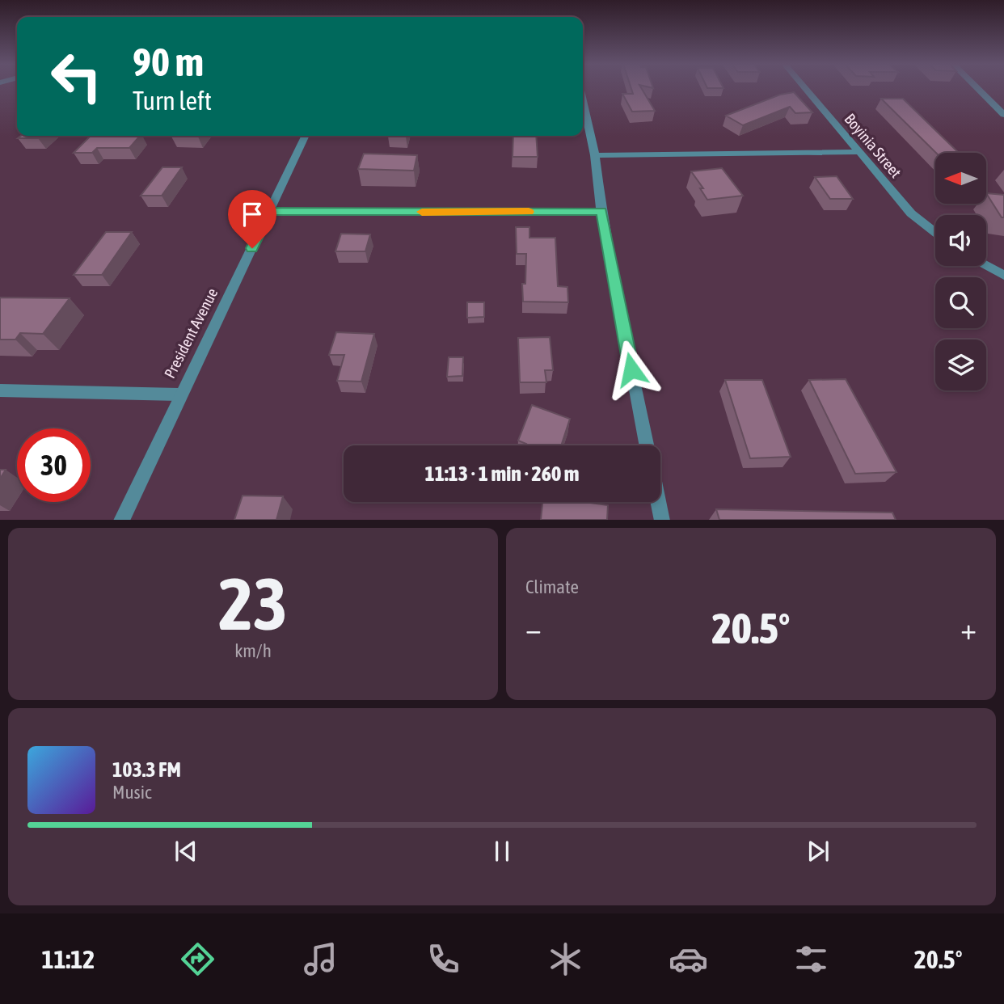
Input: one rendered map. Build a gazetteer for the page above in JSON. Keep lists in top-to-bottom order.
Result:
{
  "streets": {
    "street": ["Boyinia Street", "President Avenue"]
  },
  "north": "left",
  "page": {
    "turn": ["90 m", "Turn left"],
    "limit": "30",
    "trip": "11:13 · 1 min · 260 m",
    "tile": [
      ["23", "km/h"],
      "Climate"
    ],
    "heat": ["−", "20.5°", "+"],
    "song": ["103.3 FM", "Music"],
    "tabs": ["11:12", "20.5°"]
  }
}
